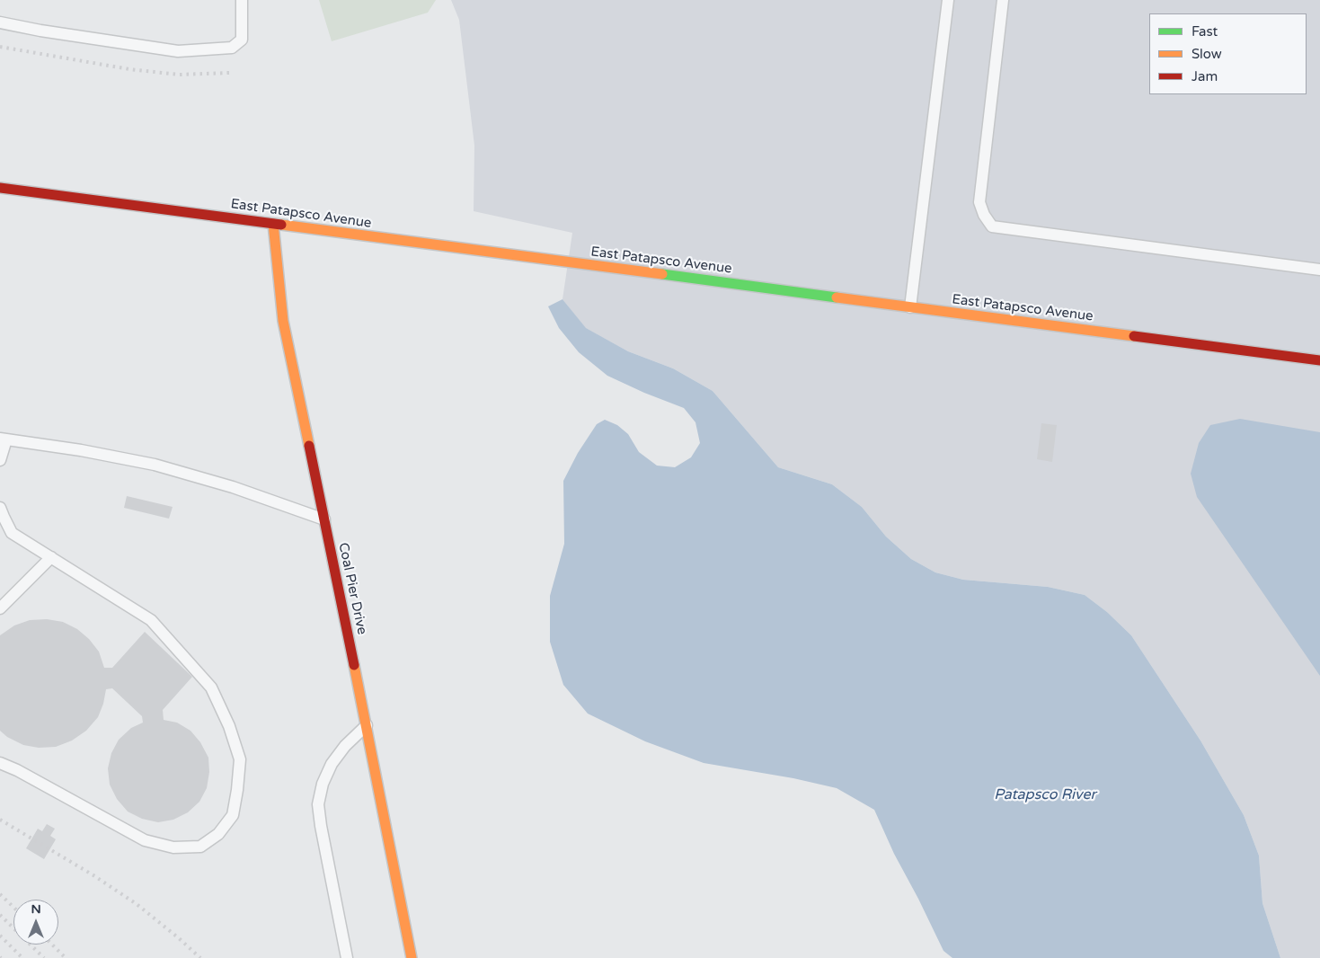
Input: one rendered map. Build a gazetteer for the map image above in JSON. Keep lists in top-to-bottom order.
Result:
{
  "streets": {
    "street": ["East Patapsco Avenue", "Coal Pier Drive"]
  },
  "crossings": [
    ["East Patapsco Avenue", "Coal Pier Drive"]
  ],
  "water": ["Patapsco River"],
  "legend": ["Fast", "Slow", "Jam"],
  "north": "top"
}
